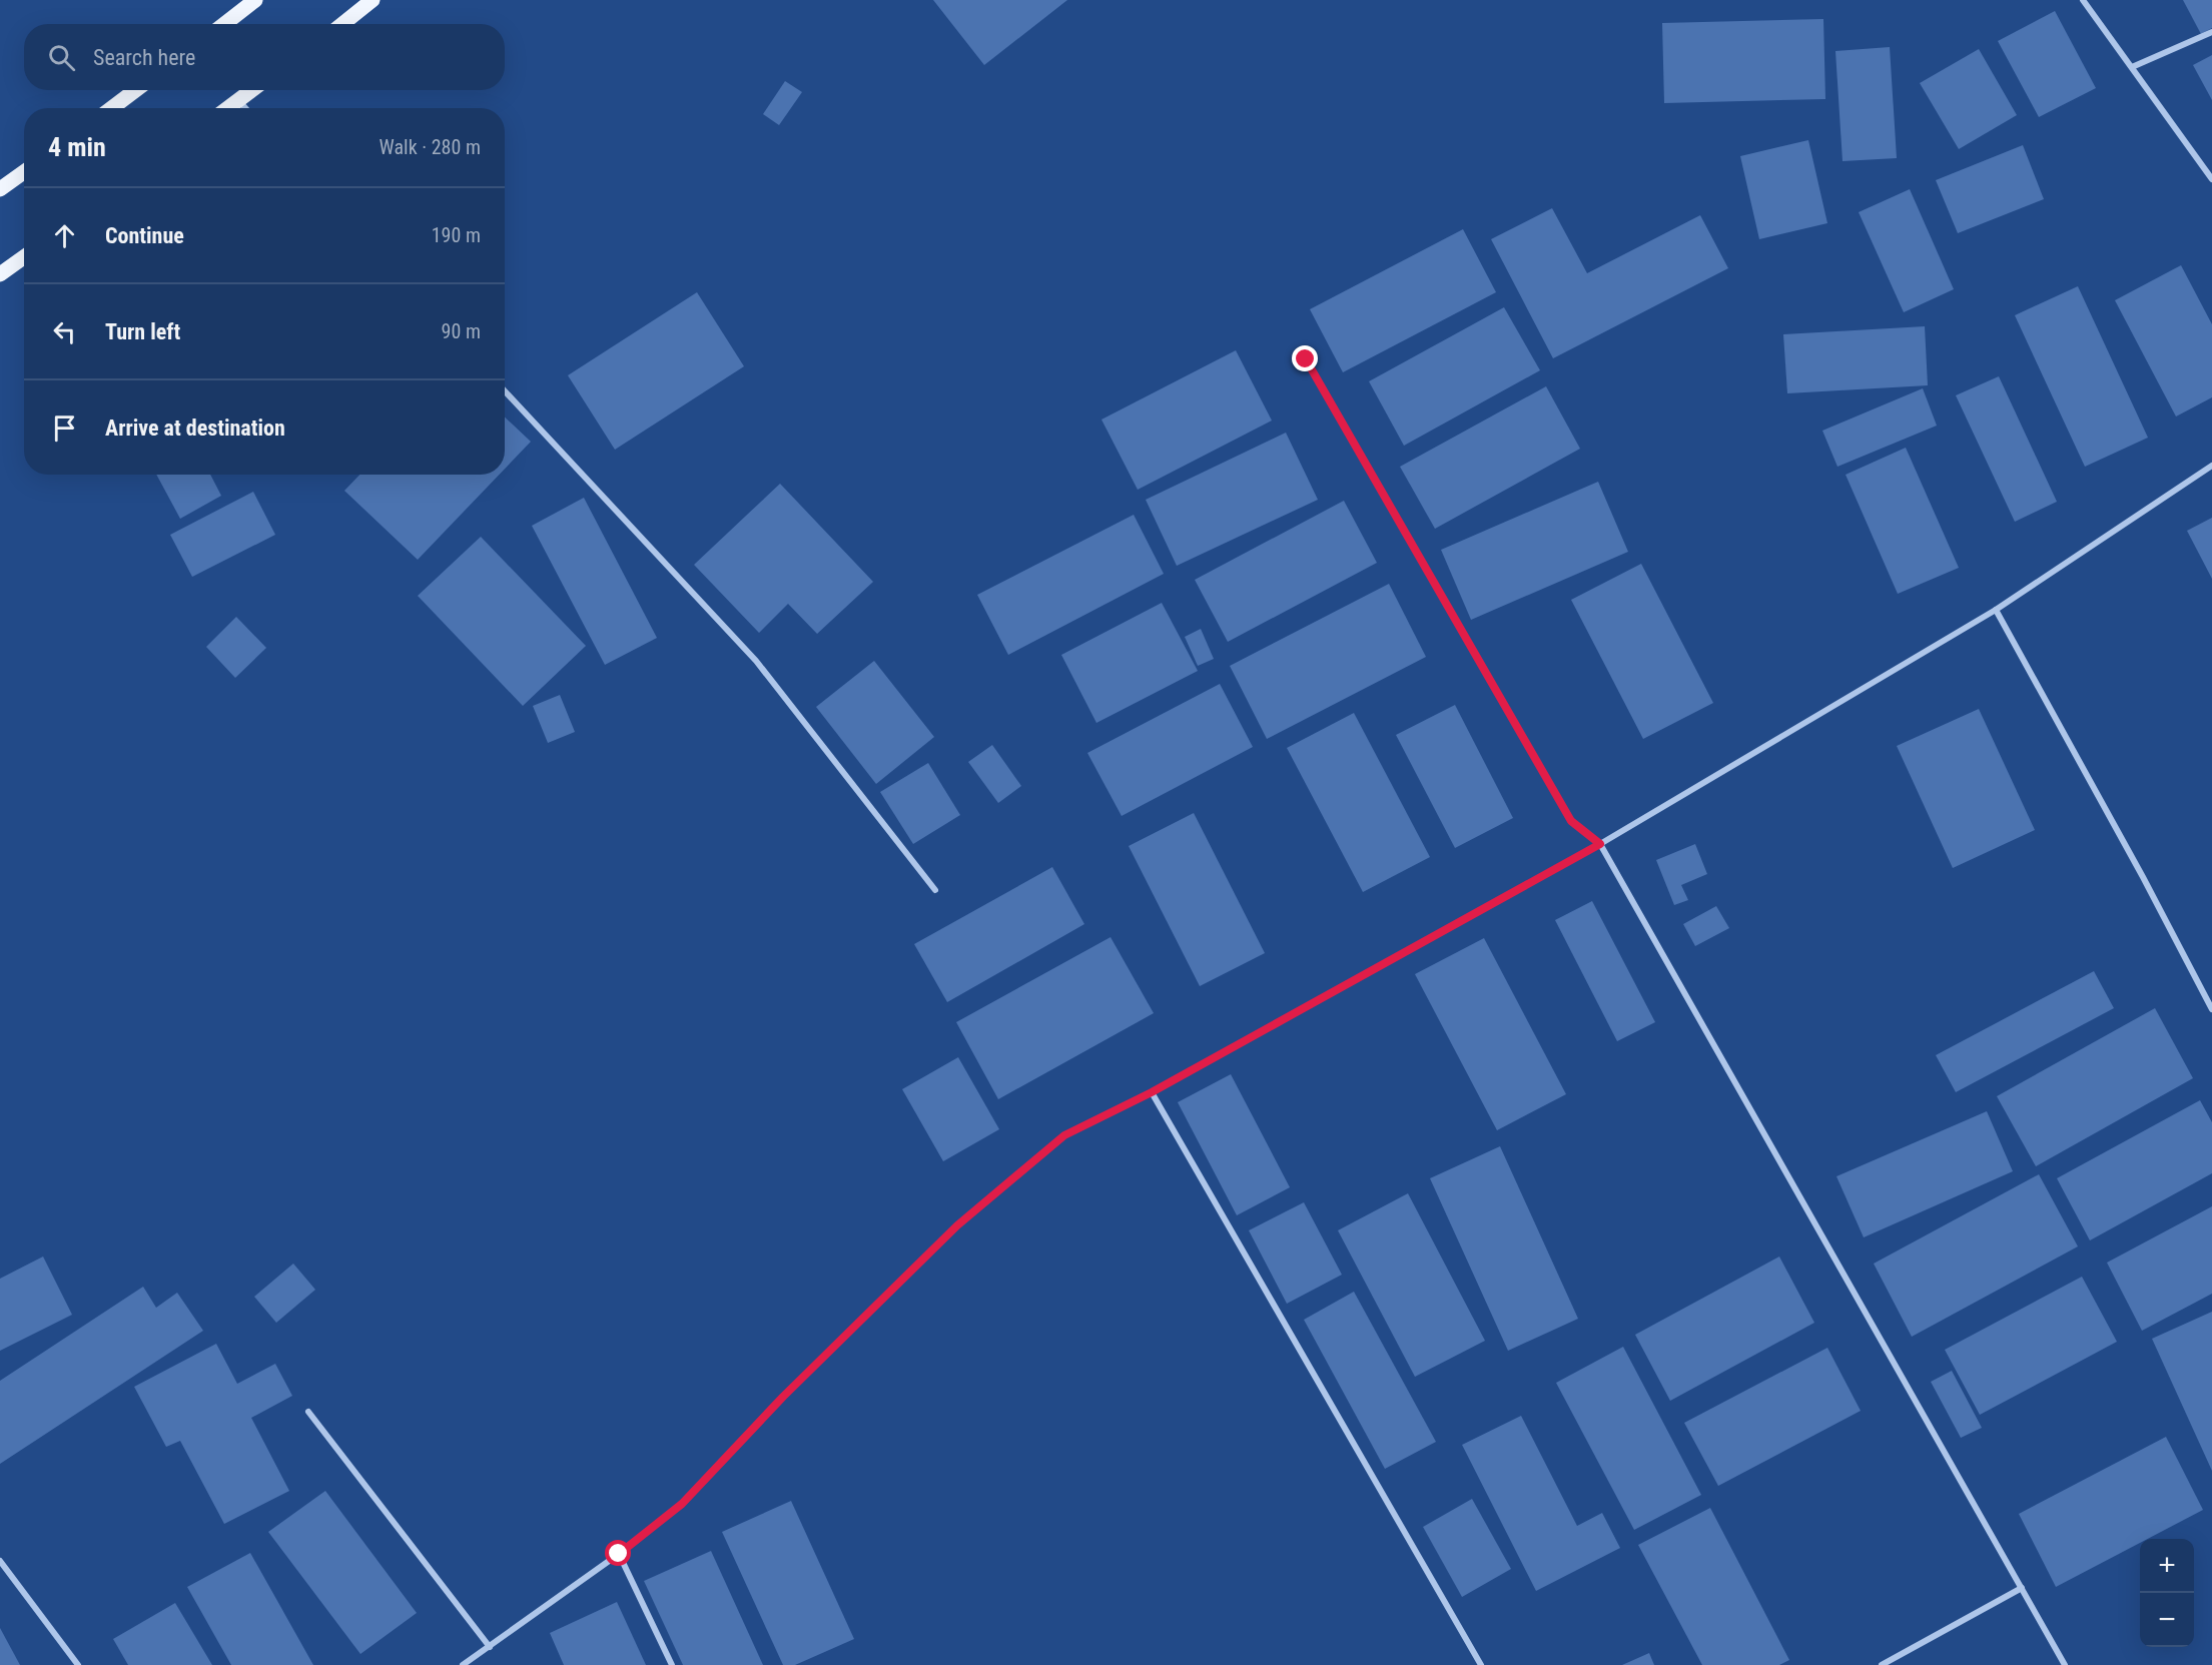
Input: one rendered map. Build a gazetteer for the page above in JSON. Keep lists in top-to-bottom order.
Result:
{
  "page": {
    "search": "Search here",
    "heading": ["4 min", "Walk · 280 m"],
    "list": [
      ["Continue", "190 m"],
      ["Turn left", "90 m"],
      "Arrive at destination"
    ],
    "map_buttons": ["+", "−"]
  }
}
